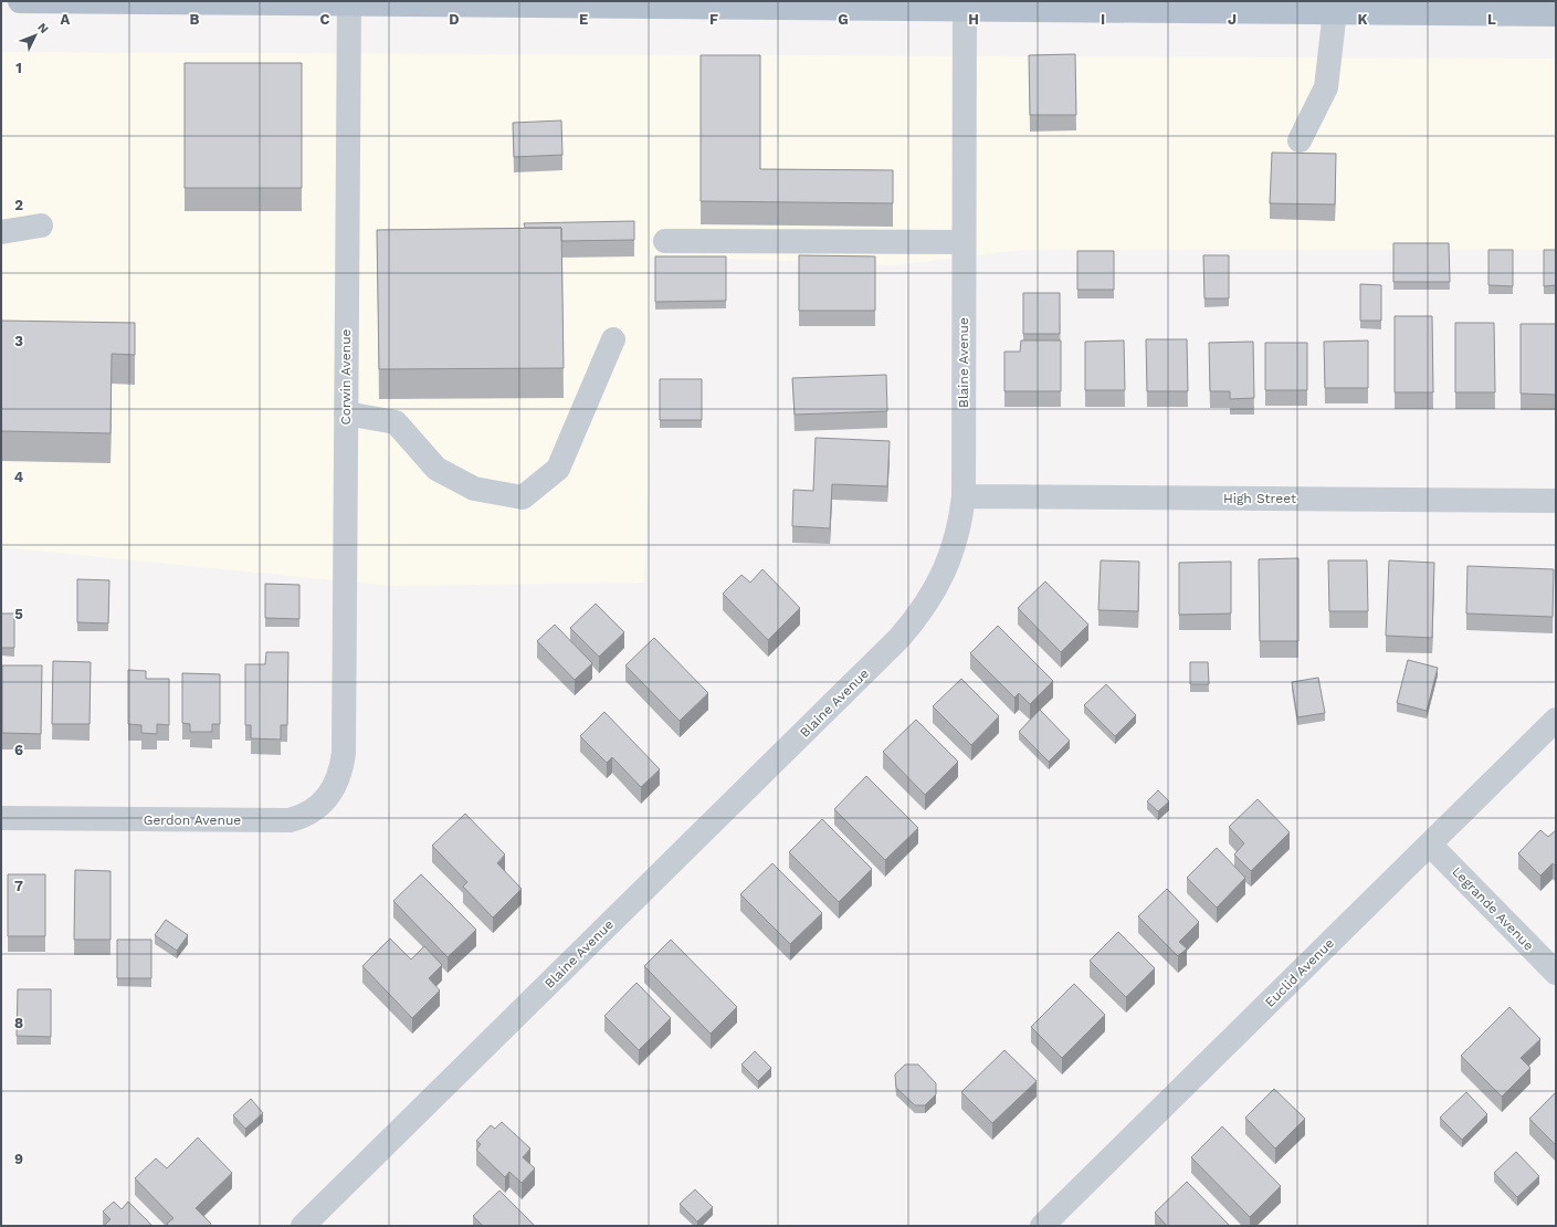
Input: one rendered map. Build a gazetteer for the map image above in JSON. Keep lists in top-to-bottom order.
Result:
{
  "streets": {
    "street": [
      "Blaine Avenue",
      "Corwin Avenue",
      "High Street",
      "Gerdon Avenue",
      "Legrande Avenue",
      "Euclid Avenue"
    ]
  },
  "crossings": [
    ["Blaine Avenue", "High Street"],
    ["Corwin Avenue", "Gerdon Avenue"],
    ["Legrande Avenue", "Euclid Avenue"]
  ],
  "north": "top right",
  "grid": {
    "columns": [
      "A",
      "B",
      "C",
      "D",
      "E",
      "F",
      "G",
      "H",
      "I",
      "J",
      "K",
      "L"
    ],
    "rows": [
      "1",
      "2",
      "3",
      "4",
      "5",
      "6",
      "7",
      "8",
      "9"
    ]
  }
}
